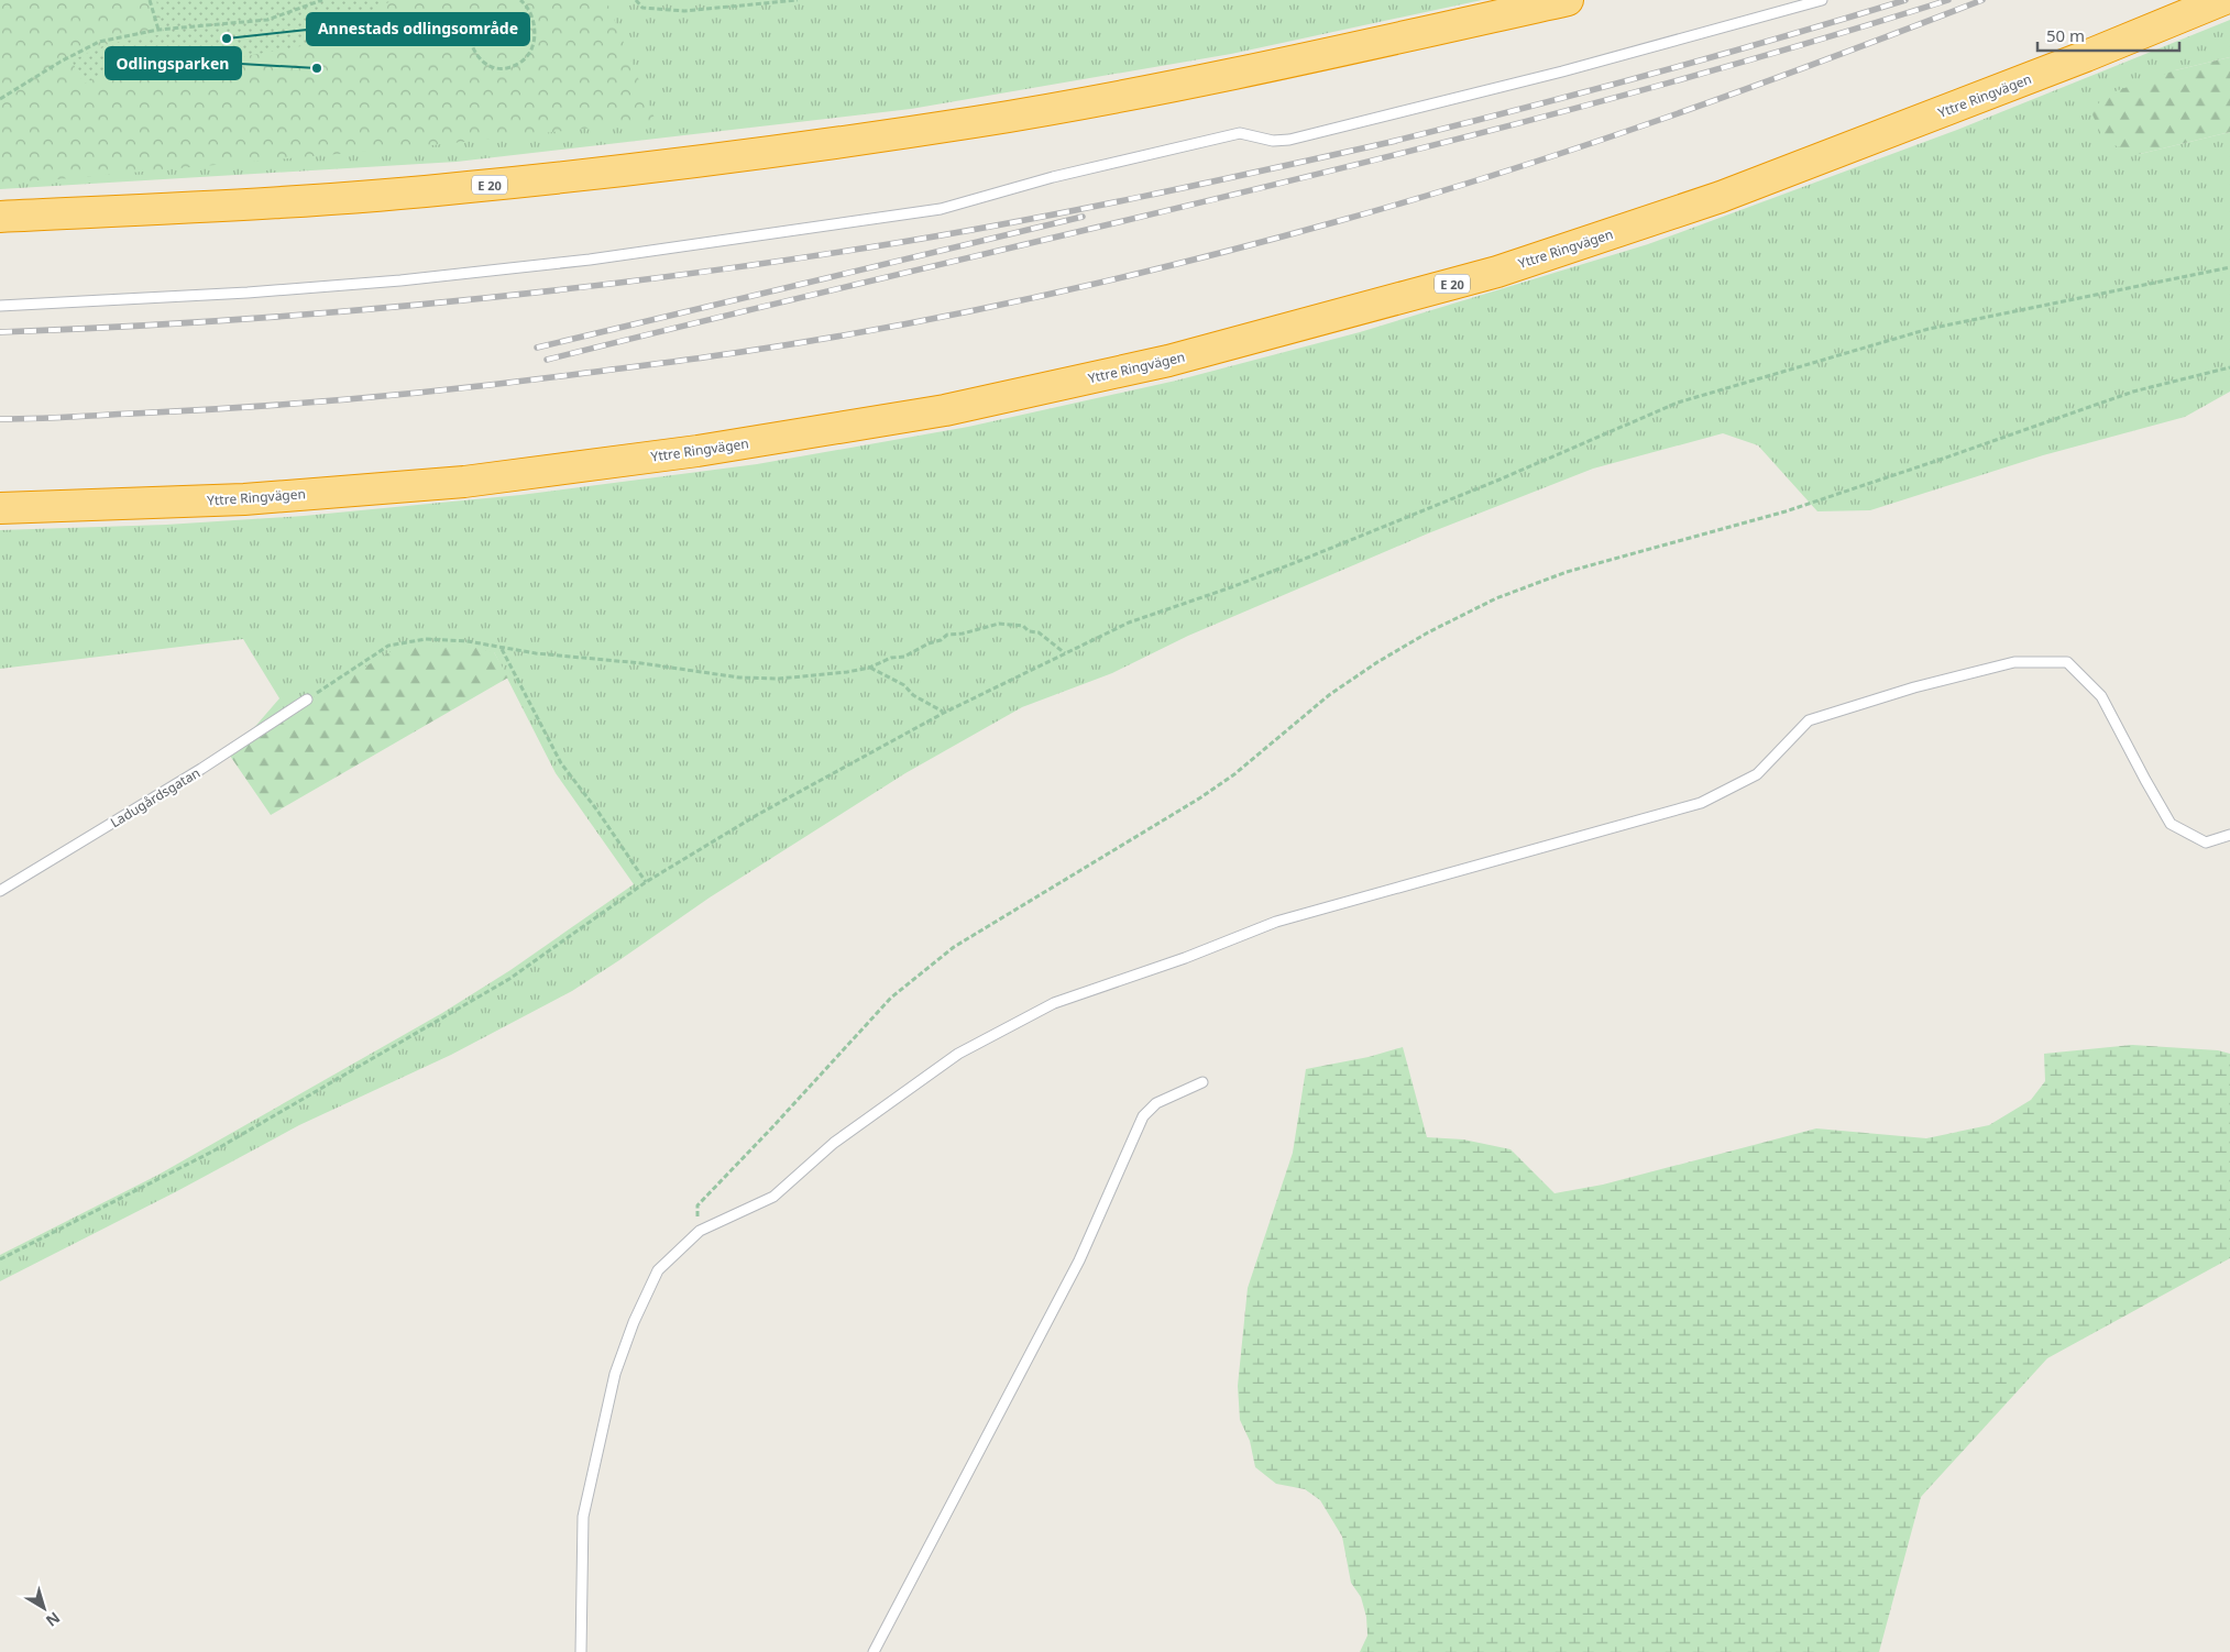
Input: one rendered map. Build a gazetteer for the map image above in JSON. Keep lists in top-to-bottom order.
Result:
{
  "streets": {
    "highway": ["Yttre Ringvägen", "E 20"],
    "lane": ["Ladugårdsgatan"]
  },
  "places": ["Annestads odlingsområde", "Odlingsparken"],
  "scale_bar": "50 m",
  "north": "bottom right"
}
